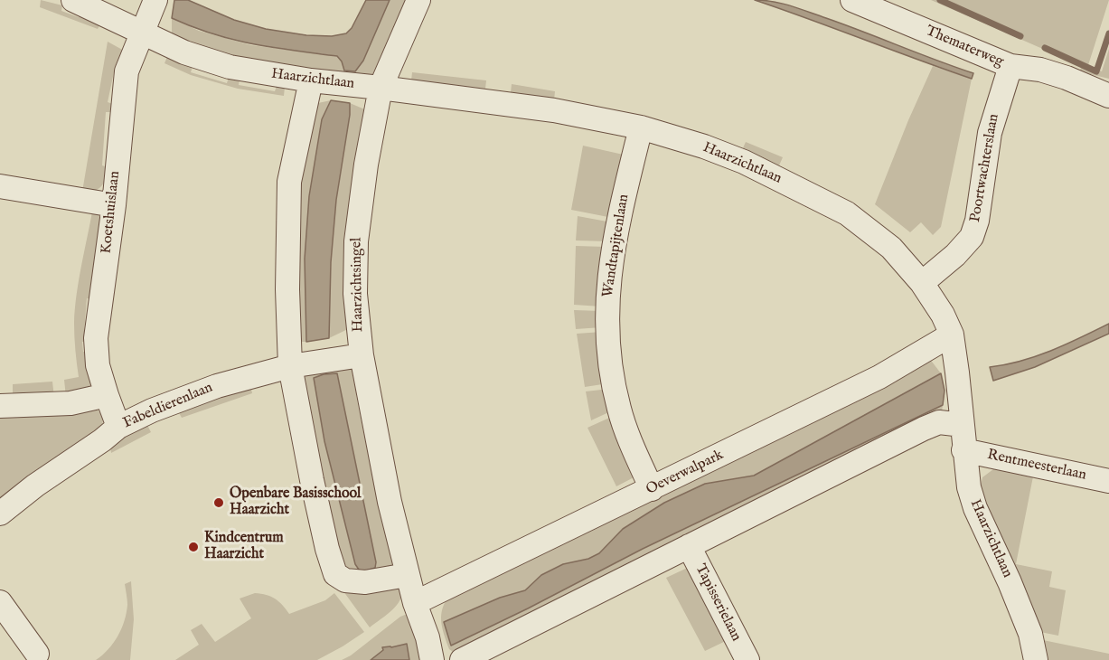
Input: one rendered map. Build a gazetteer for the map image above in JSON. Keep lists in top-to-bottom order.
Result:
{
  "streets": {
    "street": [
      "Thematerweg",
      "Haarzichtlaan",
      "Poortwachterslaan",
      "Koetshuislaan",
      "Wandtapijtenlaan",
      "Haarzichtsingel",
      "Fabeldierenlaan",
      "Rentmeesterlaan",
      "Oeverwalpark",
      "Tapisserielaan"
    ]
  },
  "crossings": [
    ["Thematerweg", "Poortwachterslaan"],
    ["Haarzichtlaan", "Poortwachterslaan"],
    ["Haarzichtlaan", "Koetshuislaan"],
    ["Haarzichtlaan", "Wandtapijtenlaan"],
    ["Haarzichtlaan", "Haarzichtsingel"],
    ["Haarzichtlaan", "Rentmeesterlaan"],
    ["Haarzichtlaan", "Oeverwalpark"],
    ["Koetshuislaan", "Fabeldierenlaan"],
    ["Wandtapijtenlaan", "Oeverwalpark"],
    ["Haarzichtsingel", "Fabeldierenlaan"],
    ["Haarzichtsingel", "Oeverwalpark"]
  ],
  "places": ["Openbare Basisschool Haarzicht", "Kindcentrum Haarzicht"]
}
